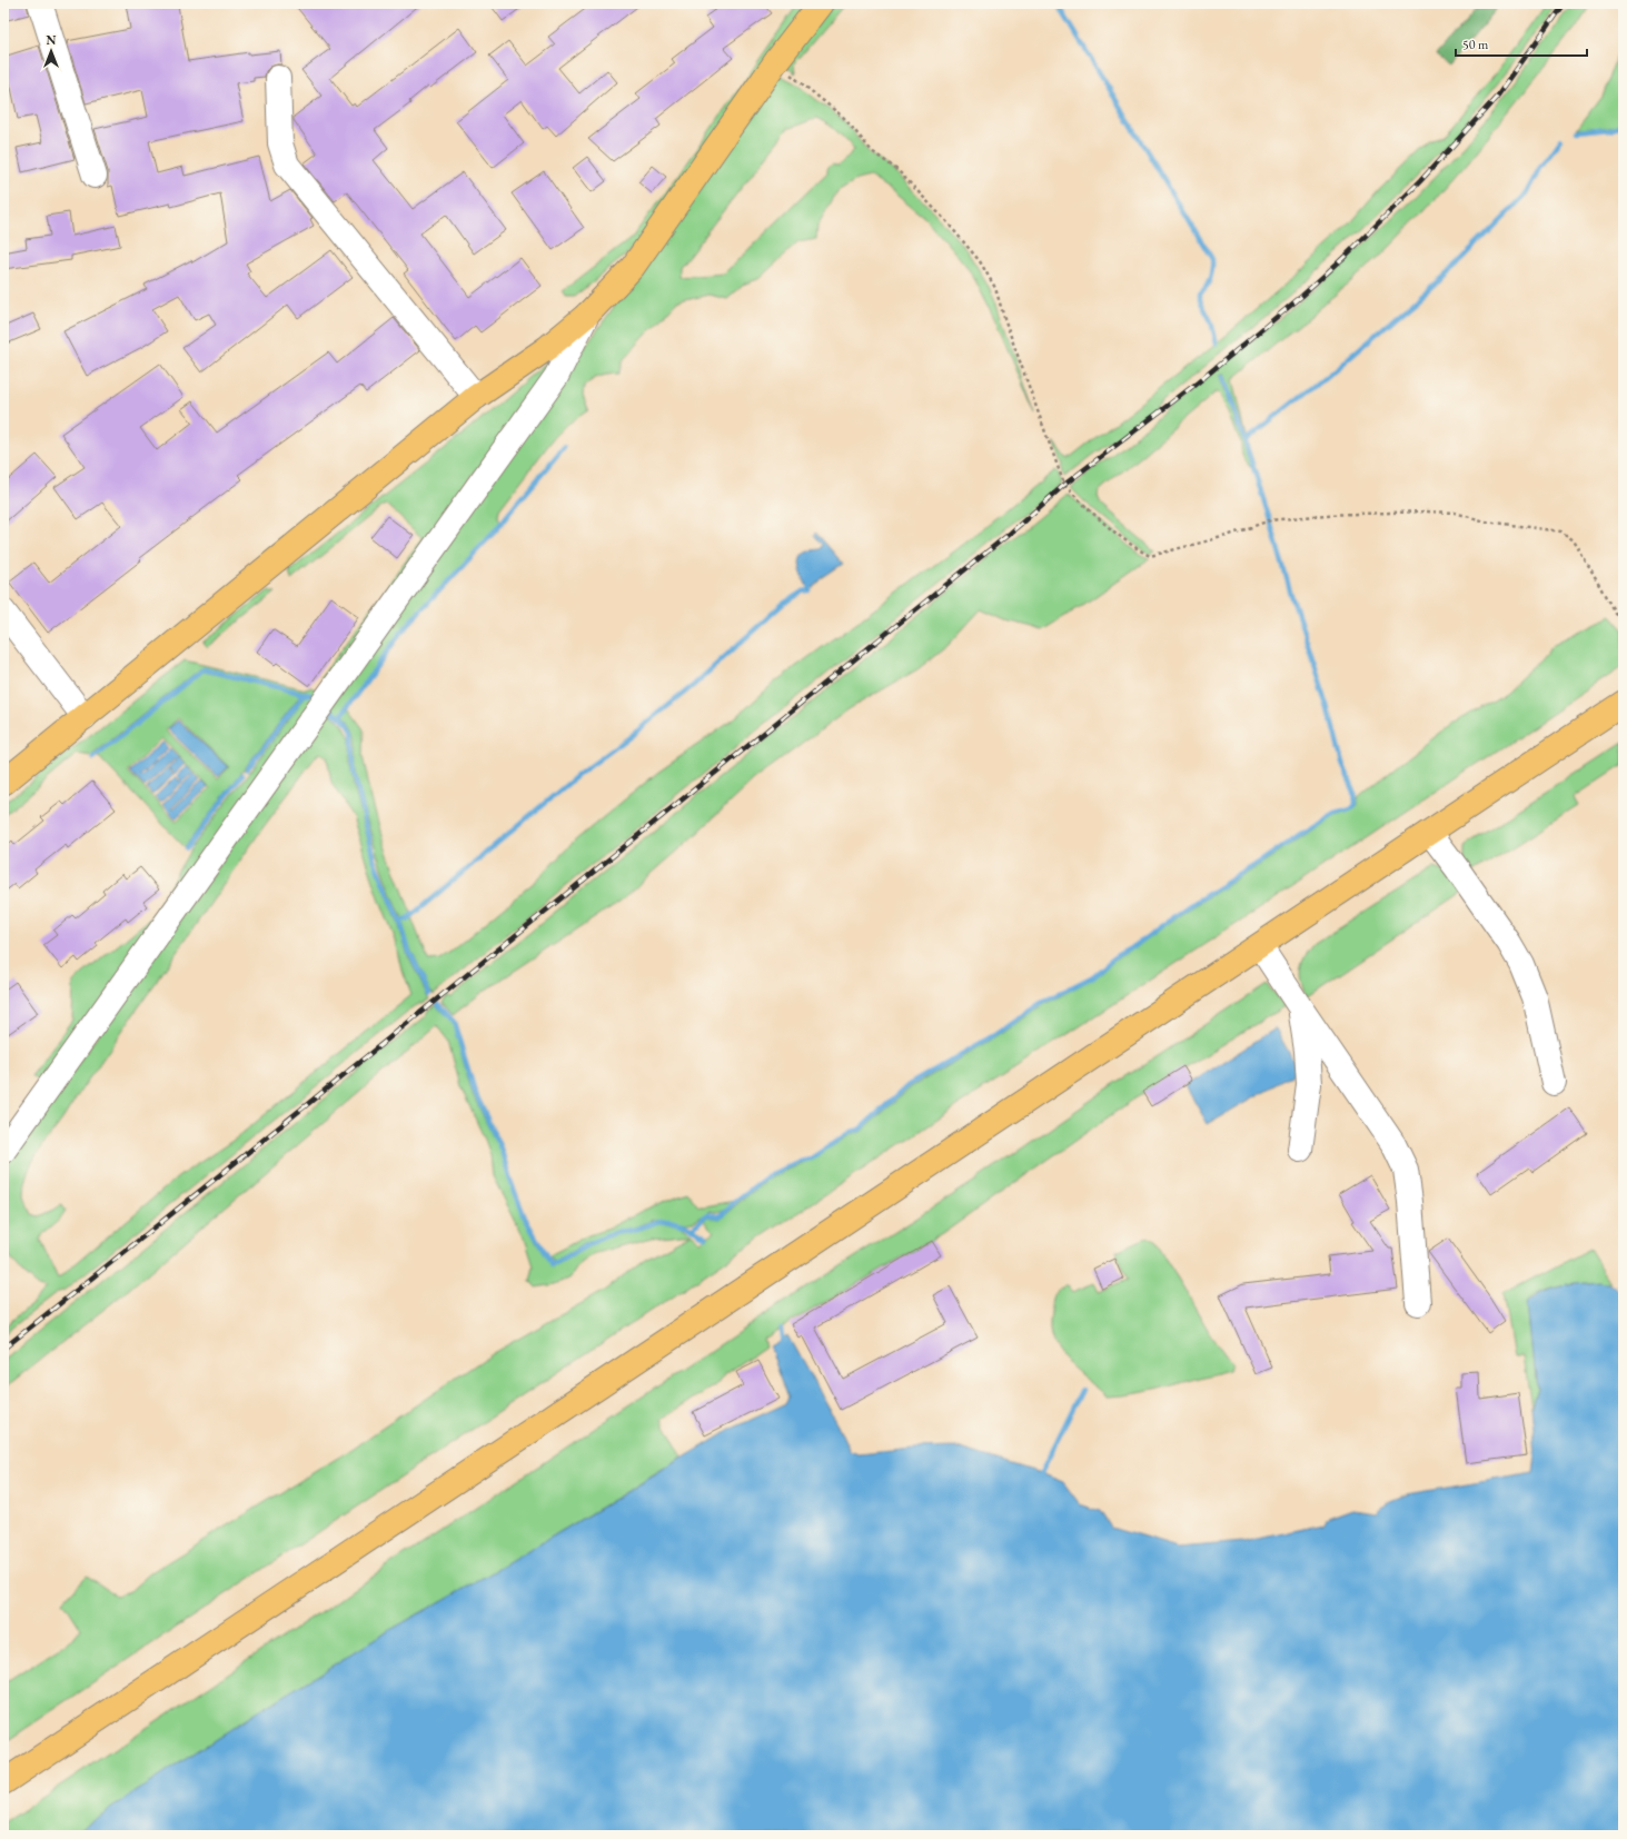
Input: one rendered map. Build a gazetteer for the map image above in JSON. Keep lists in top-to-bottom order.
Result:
{
  "scale_bar": "50 m",
  "north": "top"
}
